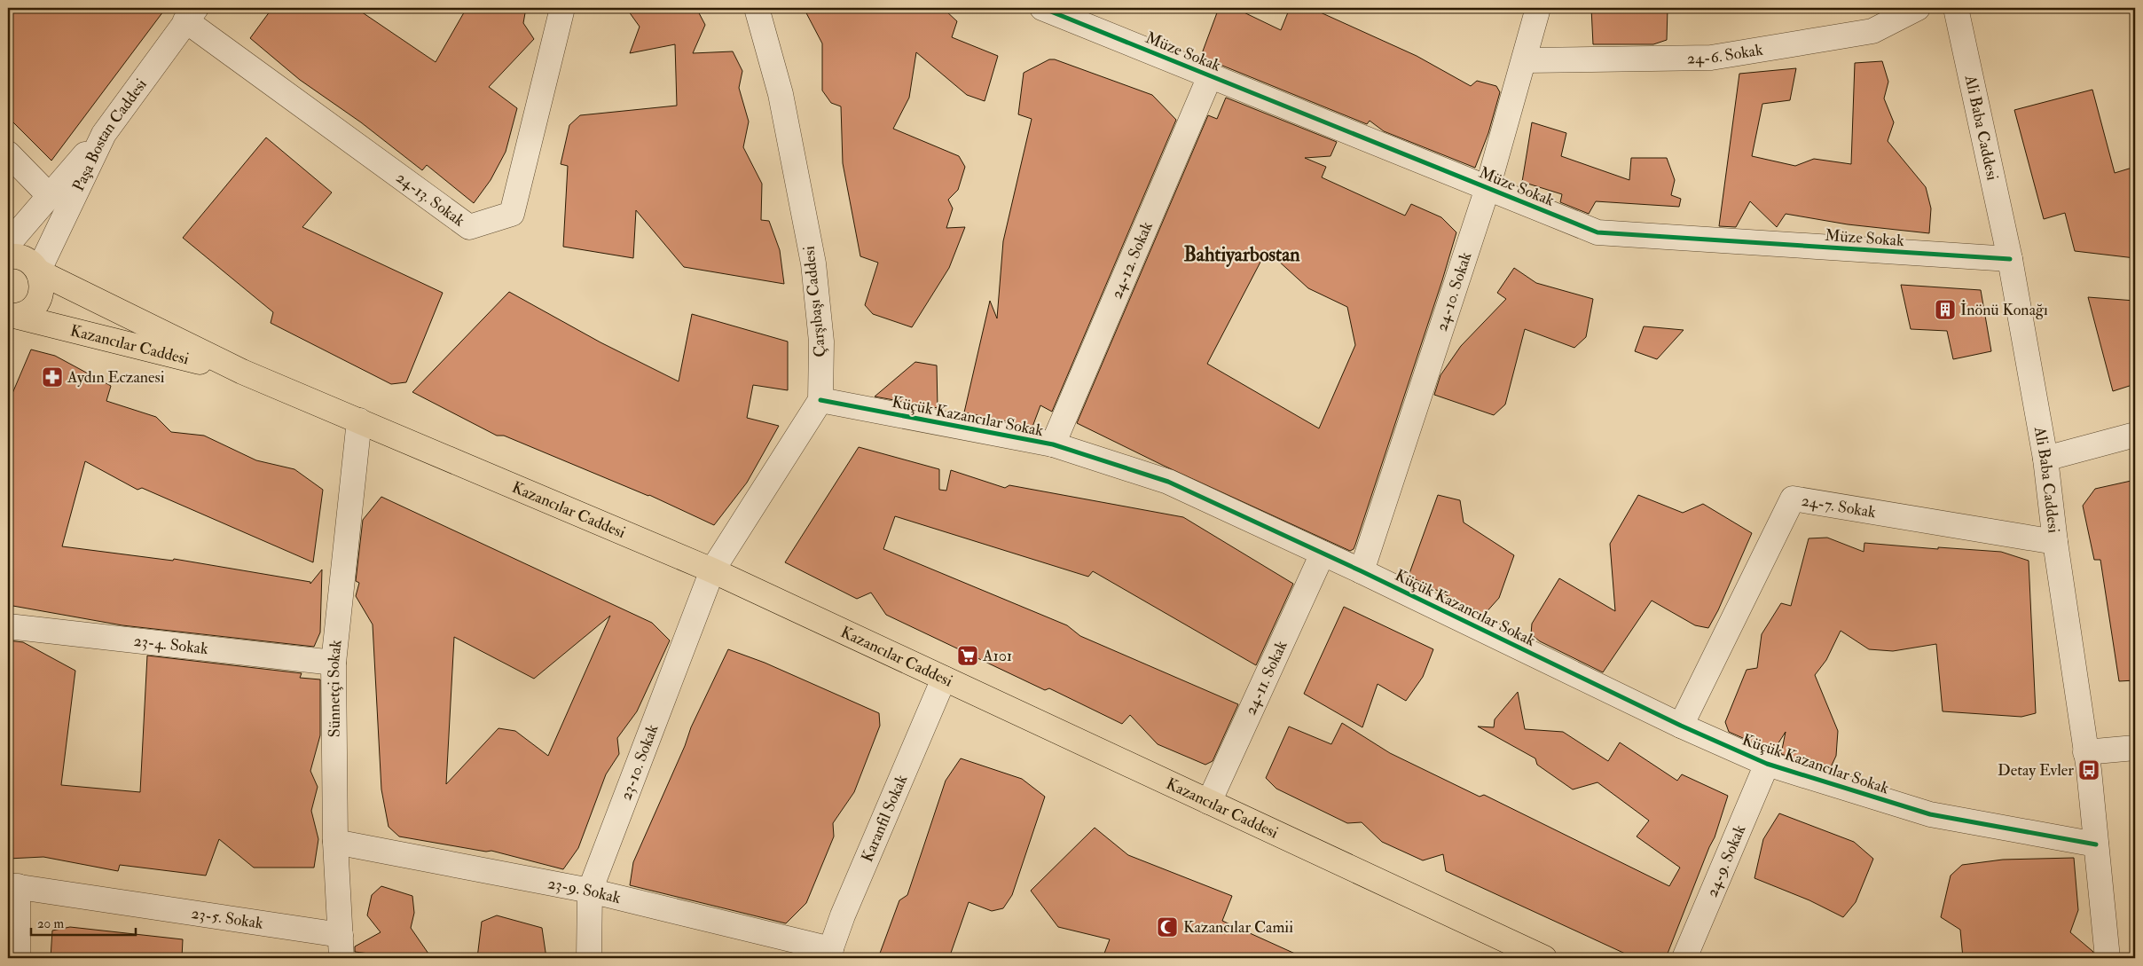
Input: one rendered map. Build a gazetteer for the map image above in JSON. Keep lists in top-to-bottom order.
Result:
{
  "streets": {
    "main road": ["Kazancılar Caddesi"],
    "street": [
      "Müze Sokak",
      "24-6. Sokak",
      "Ali Baba Caddesi",
      "Paşa Bostan Caddesi",
      "24-13. Sokak",
      "24-12. Sokak",
      "24-10. Sokak",
      "Çarşıbaşı Caddesi",
      "Küçük Kazancılar Sokak",
      "24-7. Sokak",
      "23-4. Sokak",
      "24-11. Sokak",
      "Sünnetçi Sokak",
      "23-10. Sokak",
      "Karanfil Sokak",
      "24-9. Sokak",
      "23-9. Sokak",
      "23-5. Sokak"
    ]
  },
  "crossings": [
    ["Müze Sokak", "Ali Baba Caddesi"],
    ["Müze Sokak", "24-12. Sokak"],
    ["Müze Sokak", "24-10. Sokak"],
    ["24-6. Sokak", "24-10. Sokak"],
    ["Ali Baba Caddesi", "Küçük Kazancılar Sokak"],
    ["Ali Baba Caddesi", "24-7. Sokak"],
    ["Paşa Bostan Caddesi", "24-13. Sokak"],
    ["Paşa Bostan Caddesi", "Kazancılar Caddesi"],
    ["24-12. Sokak", "Küçük Kazancılar Sokak"],
    ["24-10. Sokak", "Küçük Kazancılar Sokak"],
    ["Çarşıbaşı Caddesi", "Küçük Kazancılar Sokak"],
    ["Kazancılar Caddesi", "24-11. Sokak"],
    ["Kazancılar Caddesi", "Sünnetçi Sokak"],
    ["Kazancılar Caddesi", "23-10. Sokak"],
    ["Kazancılar Caddesi", "Karanfil Sokak"],
    ["Küçük Kazancılar Sokak", "24-7. Sokak"],
    ["Küçük Kazancılar Sokak", "24-11. Sokak"],
    ["Küçük Kazancılar Sokak", "24-9. Sokak"],
    ["23-4. Sokak", "Sünnetçi Sokak"],
    ["Sünnetçi Sokak", "23-9. Sokak"],
    ["Sünnetçi Sokak", "23-5. Sokak"],
    ["23-10. Sokak", "23-9. Sokak"],
    ["Karanfil Sokak", "23-9. Sokak"]
  ],
  "districts": ["Bahtiyarbostan"],
  "places": {
    "building": ["İnönü Konağı"],
    "pharmacy": ["Aydın Eczanesi"],
    "supermarket": ["A101"],
    "bus stop": ["Detay Evler"],
    "mosque": ["Kazancılar Camii"]
  },
  "scale_bar": "20 m"
}
